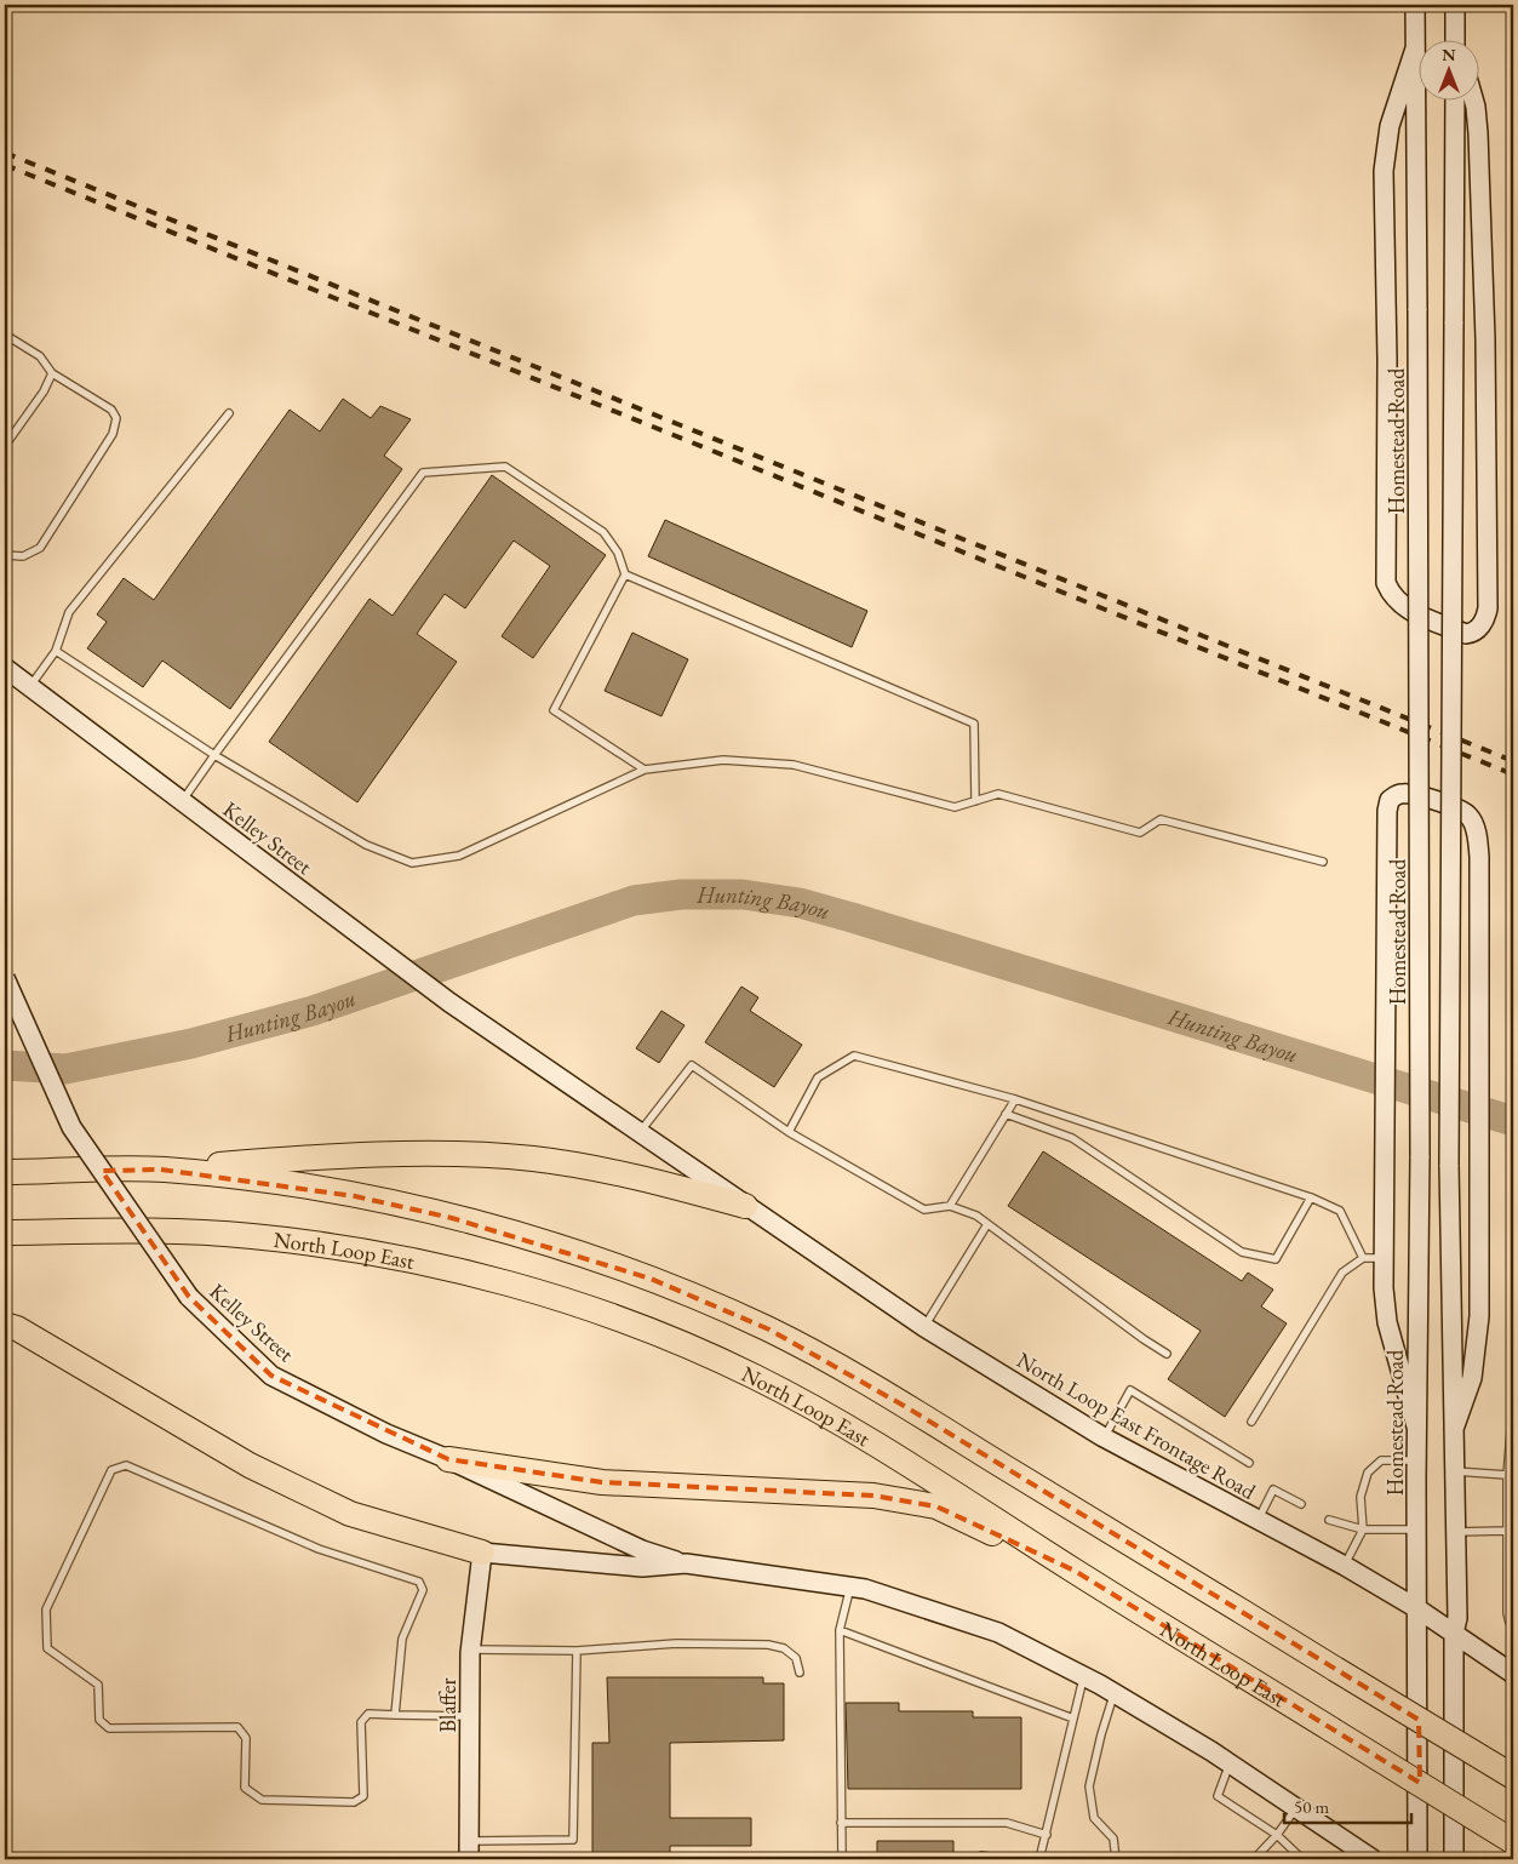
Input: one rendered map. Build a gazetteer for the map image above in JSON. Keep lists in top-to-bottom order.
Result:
{
  "streets": {
    "highway": ["North Loop East"],
    "main road": [
      "Homestead Road",
      "Kelley Street",
      "North Loop East Frontage Road",
      "Blaffer"
    ]
  },
  "crossings": [
    ["Homestead Road", "North Loop East Frontage Road"],
    ["Kelley Street", "North Loop East Frontage Road"]
  ],
  "water": ["Hunting Bayou"],
  "scale_bar": "50 m",
  "north": "top"
}
